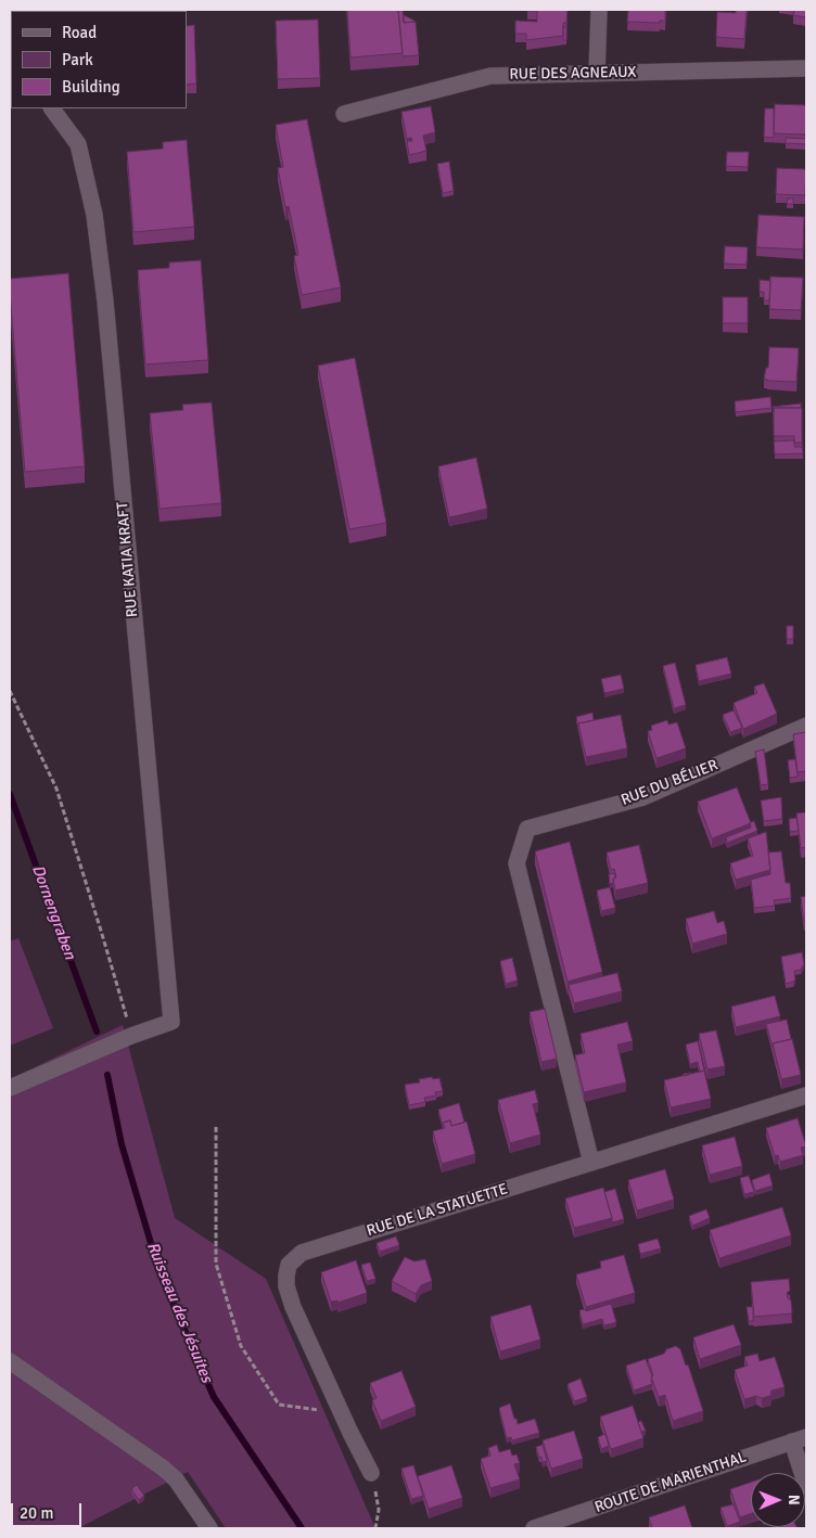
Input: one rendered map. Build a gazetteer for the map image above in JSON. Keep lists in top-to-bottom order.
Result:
{
  "streets": {
    "street": [
      "RUE DES AGNEAUX",
      "RUE KATIA KRAFT",
      "RUE DU BÉLIER",
      "RUE DE LA STATUETTE",
      "ROUTE DE MARIENTHAL"
    ]
  },
  "crossings": [
    ["RUE DU BÉLIER", "RUE DE LA STATUETTE"]
  ],
  "water": ["Dornengraben", "Ruisseau des Jésuites"],
  "legend": ["Road", "Park", "Building"],
  "scale_bar": "20 m",
  "north": "right"
}
